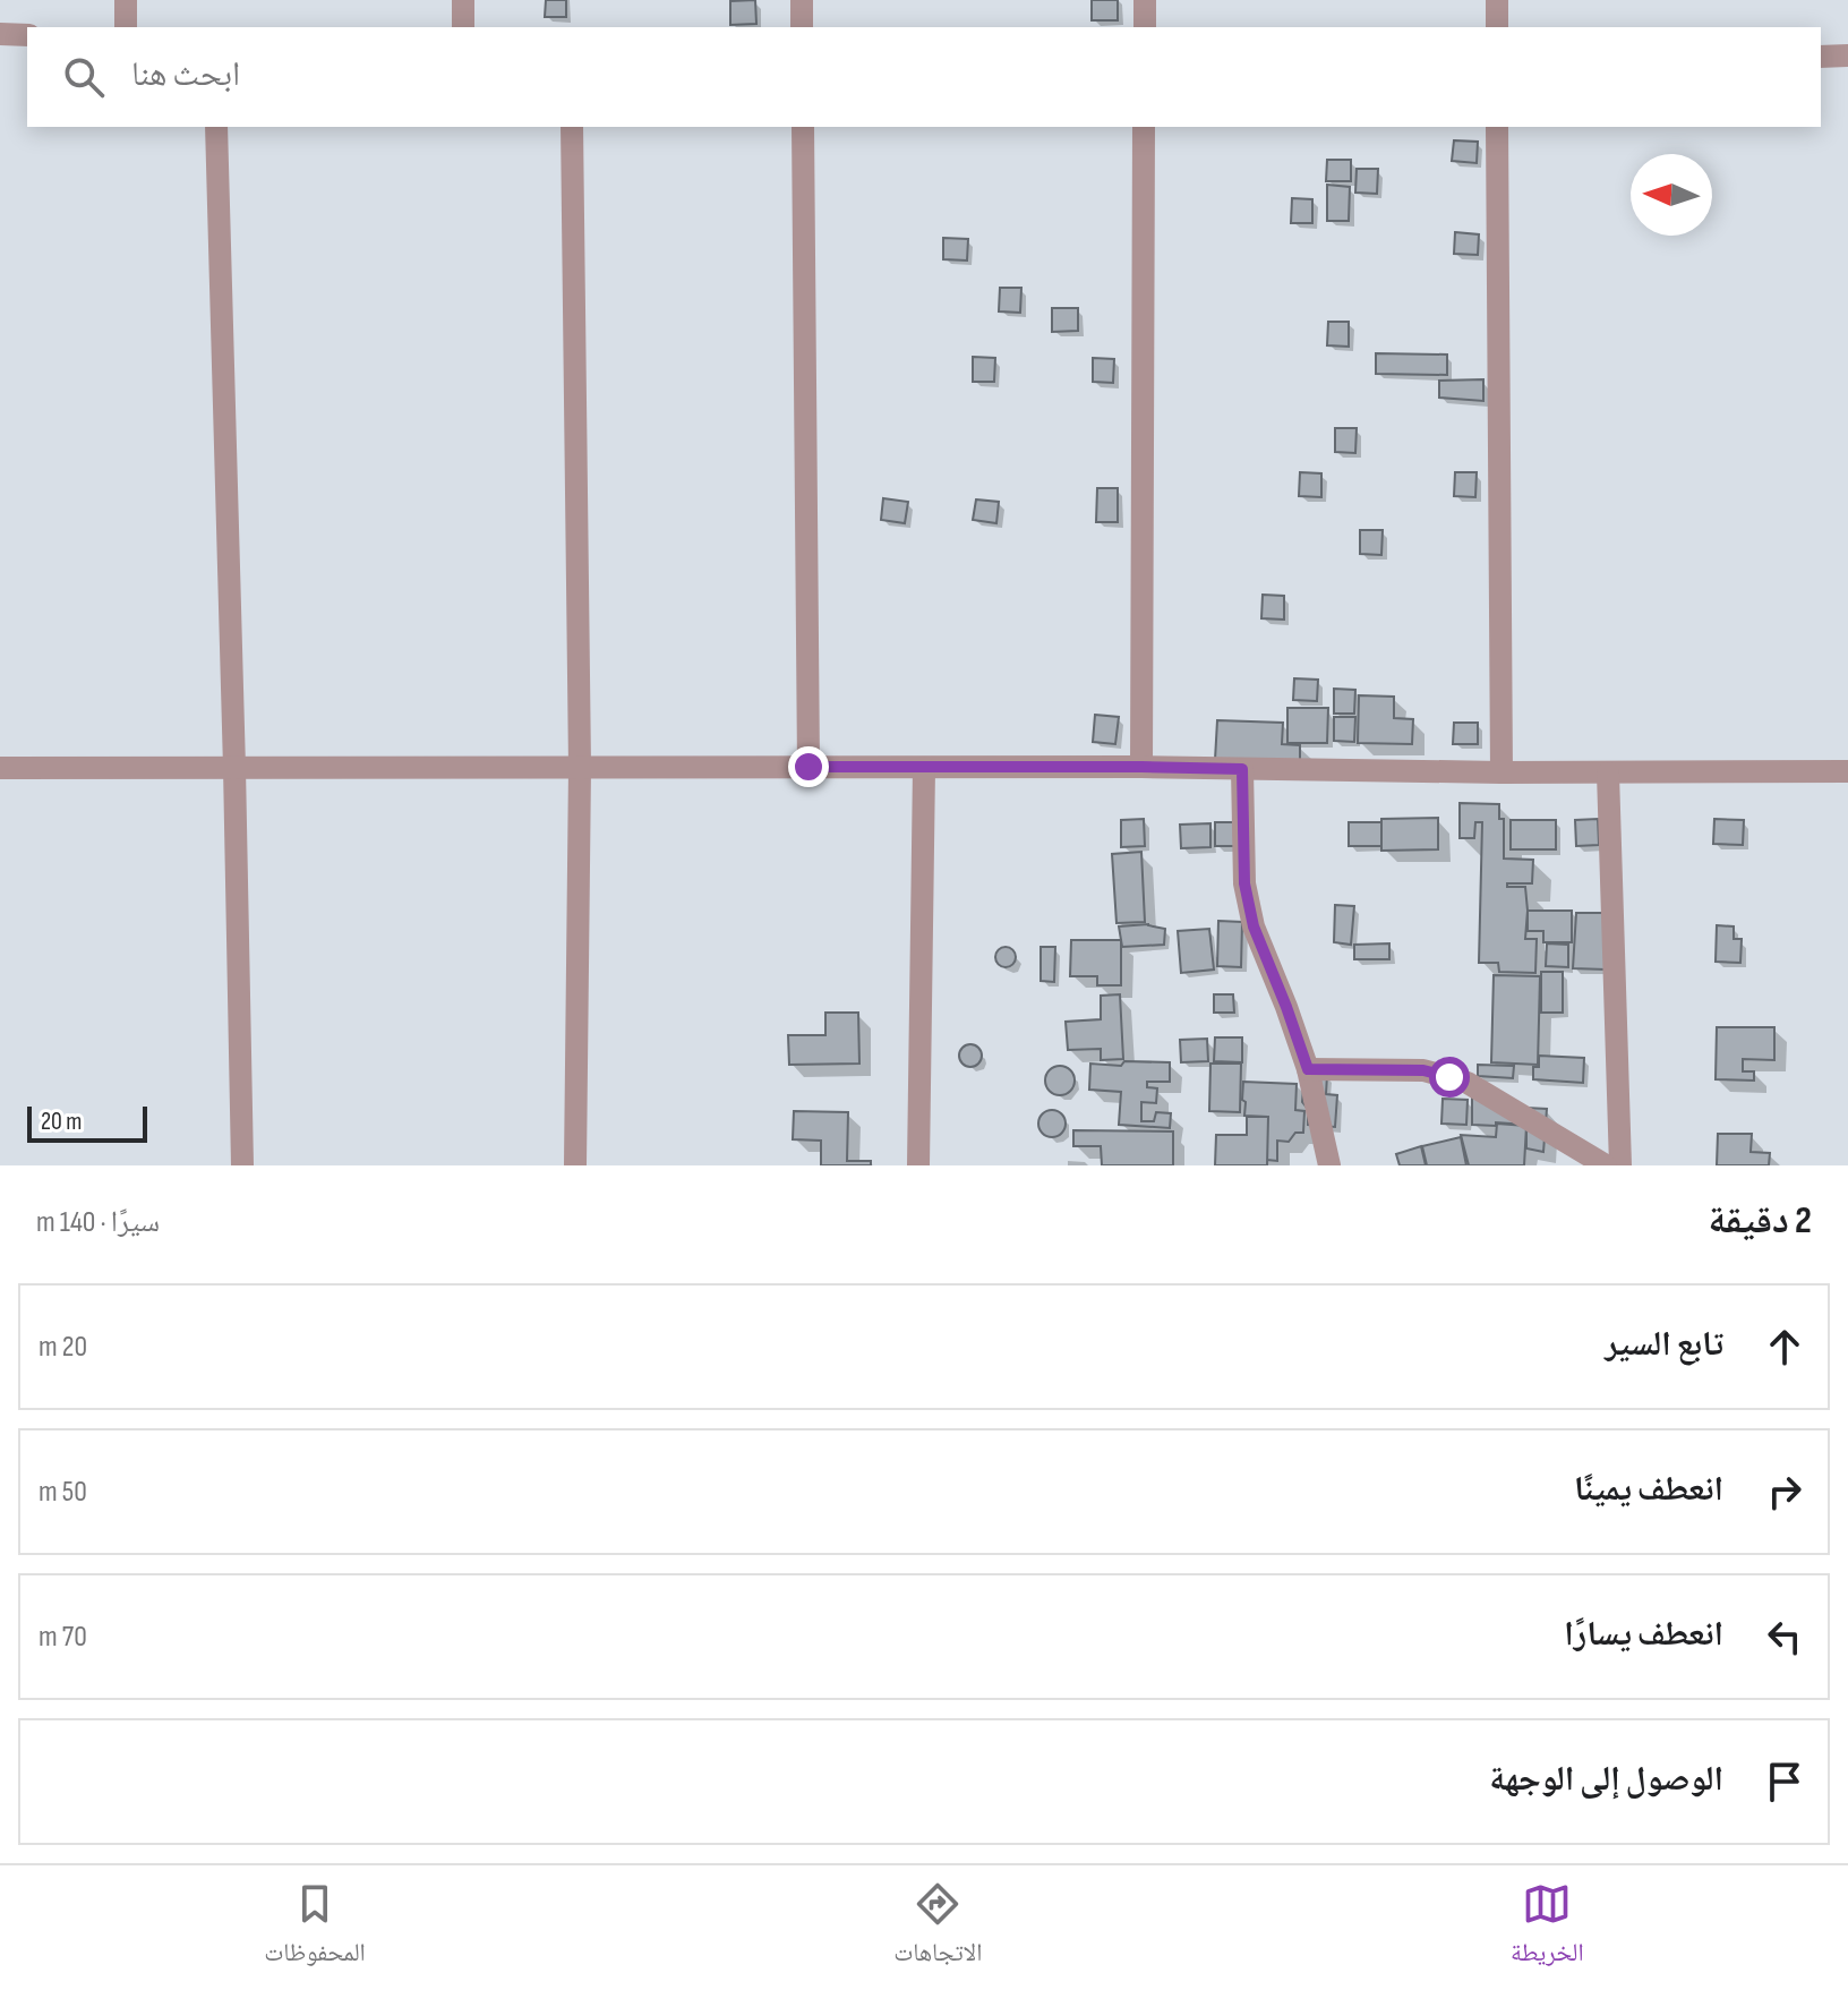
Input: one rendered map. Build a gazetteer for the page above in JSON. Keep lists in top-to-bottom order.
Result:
{
  "scale_bar": "20 m",
  "north": "left",
  "page": {
    "search": "ابحث هنا",
    "scale": "20 m",
    "heading": ["2 دقيقة", "سيرًا · 140 m"],
    "list": [
      ["تابع السير", "20 m"],
      ["انعطف يمينًا", "50 m"],
      ["انعطف يسارًا", "70 m"],
      "الوصول إلى الوجهة"
    ],
    "nav": ["الخريطة", "الاتجاهات", "المحفوظات"]
  }
}
